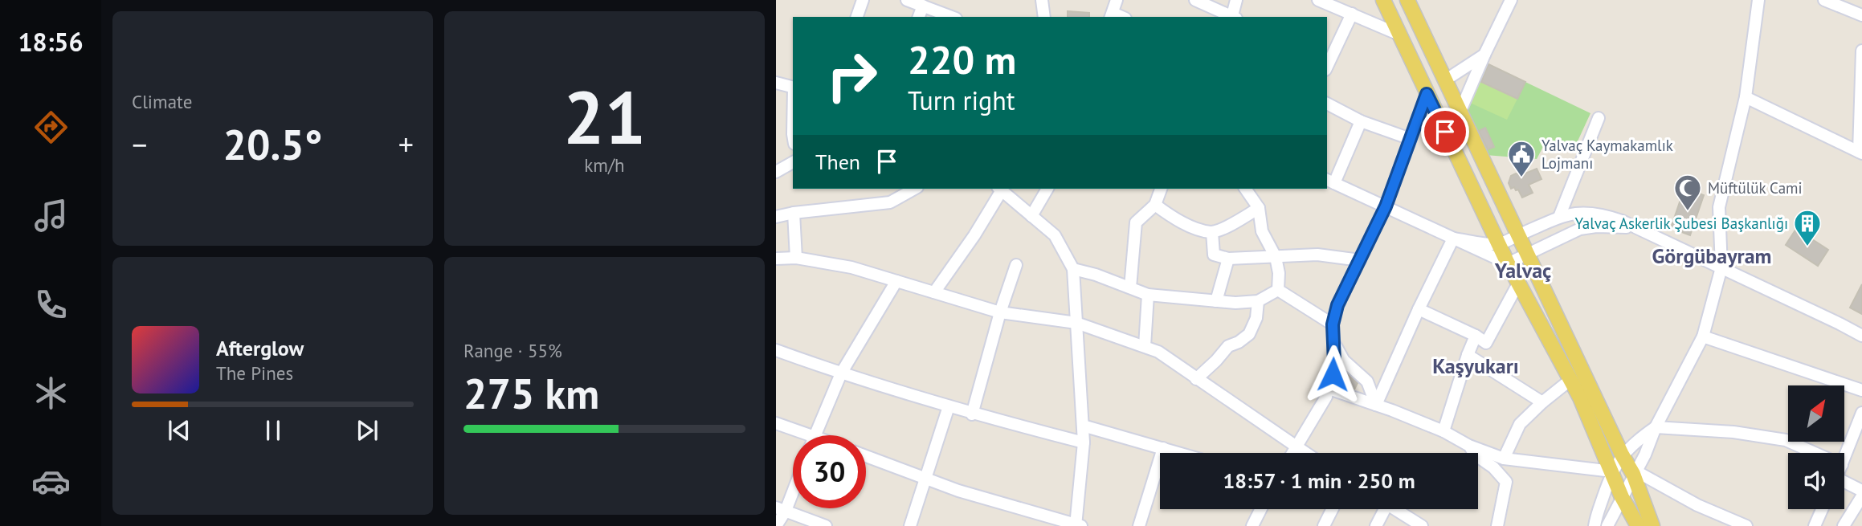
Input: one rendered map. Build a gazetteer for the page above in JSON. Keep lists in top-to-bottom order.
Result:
{
  "districts": ["Görgübayram", "Yalvaç", "Kaşyukarı"],
  "places": {
    "public building": ["Yalvaç Kaymakamlık Lojmanı"],
    "mosque": ["Müftülük Cami"],
    "building": ["Yalvaç Askerlik Şubesi Başkanlığı"]
  },
  "north": "top right",
  "page": {
    "tabs": "18:56",
    "tile": [
      "Climate",
      ["21", "km/h"],
      ["Range · 55%", "275 km"]
    ],
    "turn": ["220 m", "Turn right"],
    "heat": ["−", "20.5°", "+"],
    "then": "Then",
    "song": ["Afterglow", "The Pines"],
    "limit": "30",
    "trip": "18:57 · 1 min · 250 m"
  }
}
